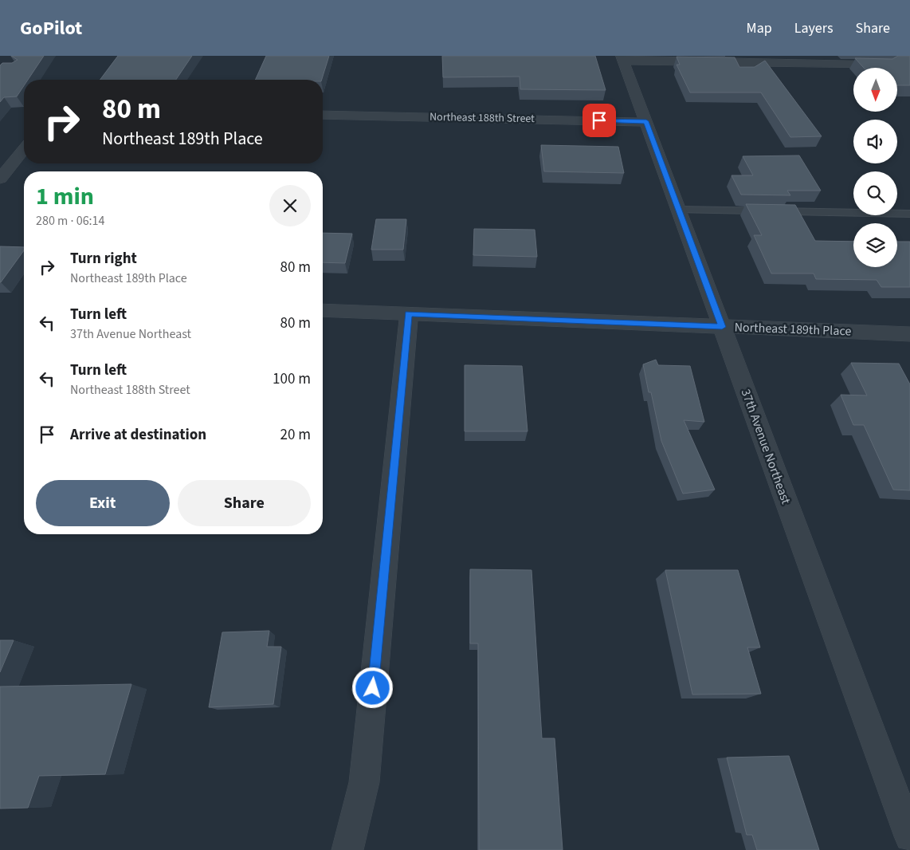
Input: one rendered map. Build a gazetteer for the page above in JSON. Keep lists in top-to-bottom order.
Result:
{
  "streets": {
    "street": ["Northeast 188th Street", "Northeast 189th Place", "37th Avenue Northeast"]
  },
  "crossings": [
    ["Northeast 188th Street", "37th Avenue Northeast"],
    ["Northeast 189th Place", "37th Avenue Northeast"]
  ],
  "north": "bottom",
  "page": {
    "header": "GoPilot",
    "nav": ["Map", "Layers", "Share"],
    "turn": ["80 m", "Northeast 189th Place"],
    "heading": ["1 min", "280 m · 06:14"],
    "list": [
      {
        "name": "Turn right",
        "note": "Northeast 189th Place",
        "value": "80 m"
      },
      {
        "name": "Turn left",
        "note": "37th Avenue Northeast",
        "value": "80 m"
      },
      {
        "name": "Turn left",
        "note": "Northeast 188th Street",
        "value": "100 m"
      },
      {
        "name": "Arrive at destination",
        "value": "20 m"
      }
    ],
    "buttons": ["Exit", "Share"]
  }
}
